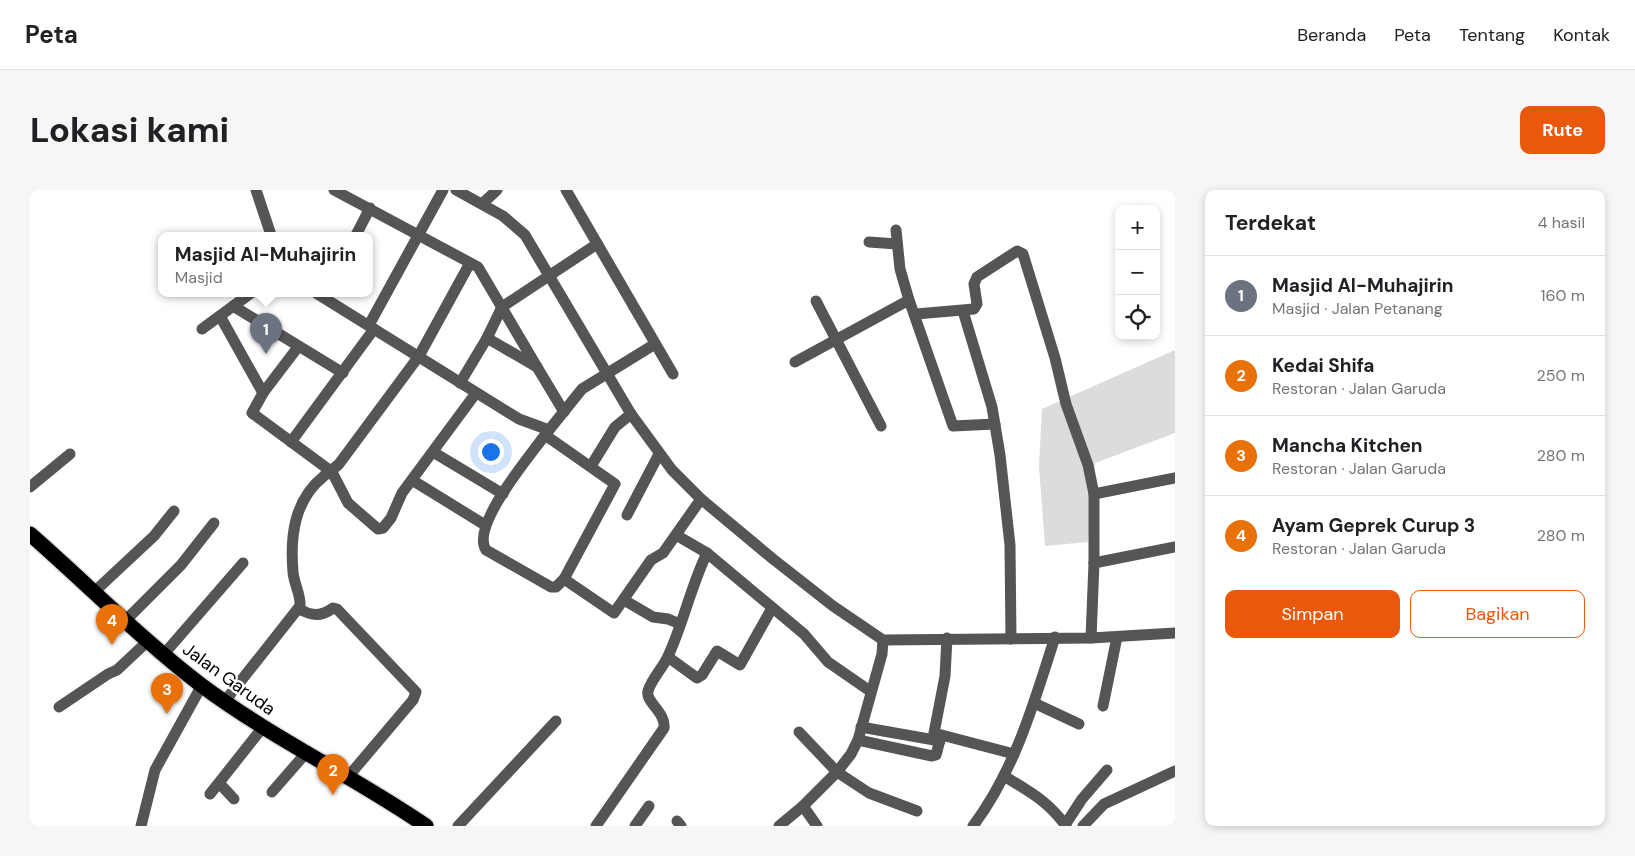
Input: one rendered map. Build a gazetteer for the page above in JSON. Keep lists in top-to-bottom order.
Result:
{
  "streets": {
    "highway": ["Jalan Garuda"]
  },
  "page": {
    "header": "Peta",
    "nav": [
      "Beranda",
      "Peta",
      "Tentang",
      "Kontak"
    ],
    "buttons": [
      "Rute",
      ["Simpan", "Bagikan"]
    ],
    "title": "Lokasi kami",
    "heading": ["Terdekat", "4 hasil"],
    "map_buttons": ["+", "−"],
    "popup": ["Masjid Al-Muhajirin", "Masjid"],
    "list": [
      {
        "mark": "1",
        "name": "Masjid Al-Muhajirin",
        "note": "Masjid · Jalan Petanang",
        "value": "160 m"
      },
      {
        "mark": "2",
        "name": "Kedai Shifa",
        "note": "Restoran · Jalan Garuda",
        "value": "250 m"
      },
      {
        "mark": "3",
        "name": "Mancha Kitchen",
        "note": "Restoran · Jalan Garuda",
        "value": "280 m"
      },
      {
        "mark": "4",
        "name": "Ayam Geprek Curup 3",
        "note": "Restoran · Jalan Garuda",
        "value": "280 m"
      }
    ],
    "pins": [
      "1",
      "4",
      "3",
      "2"
    ]
  }
}
